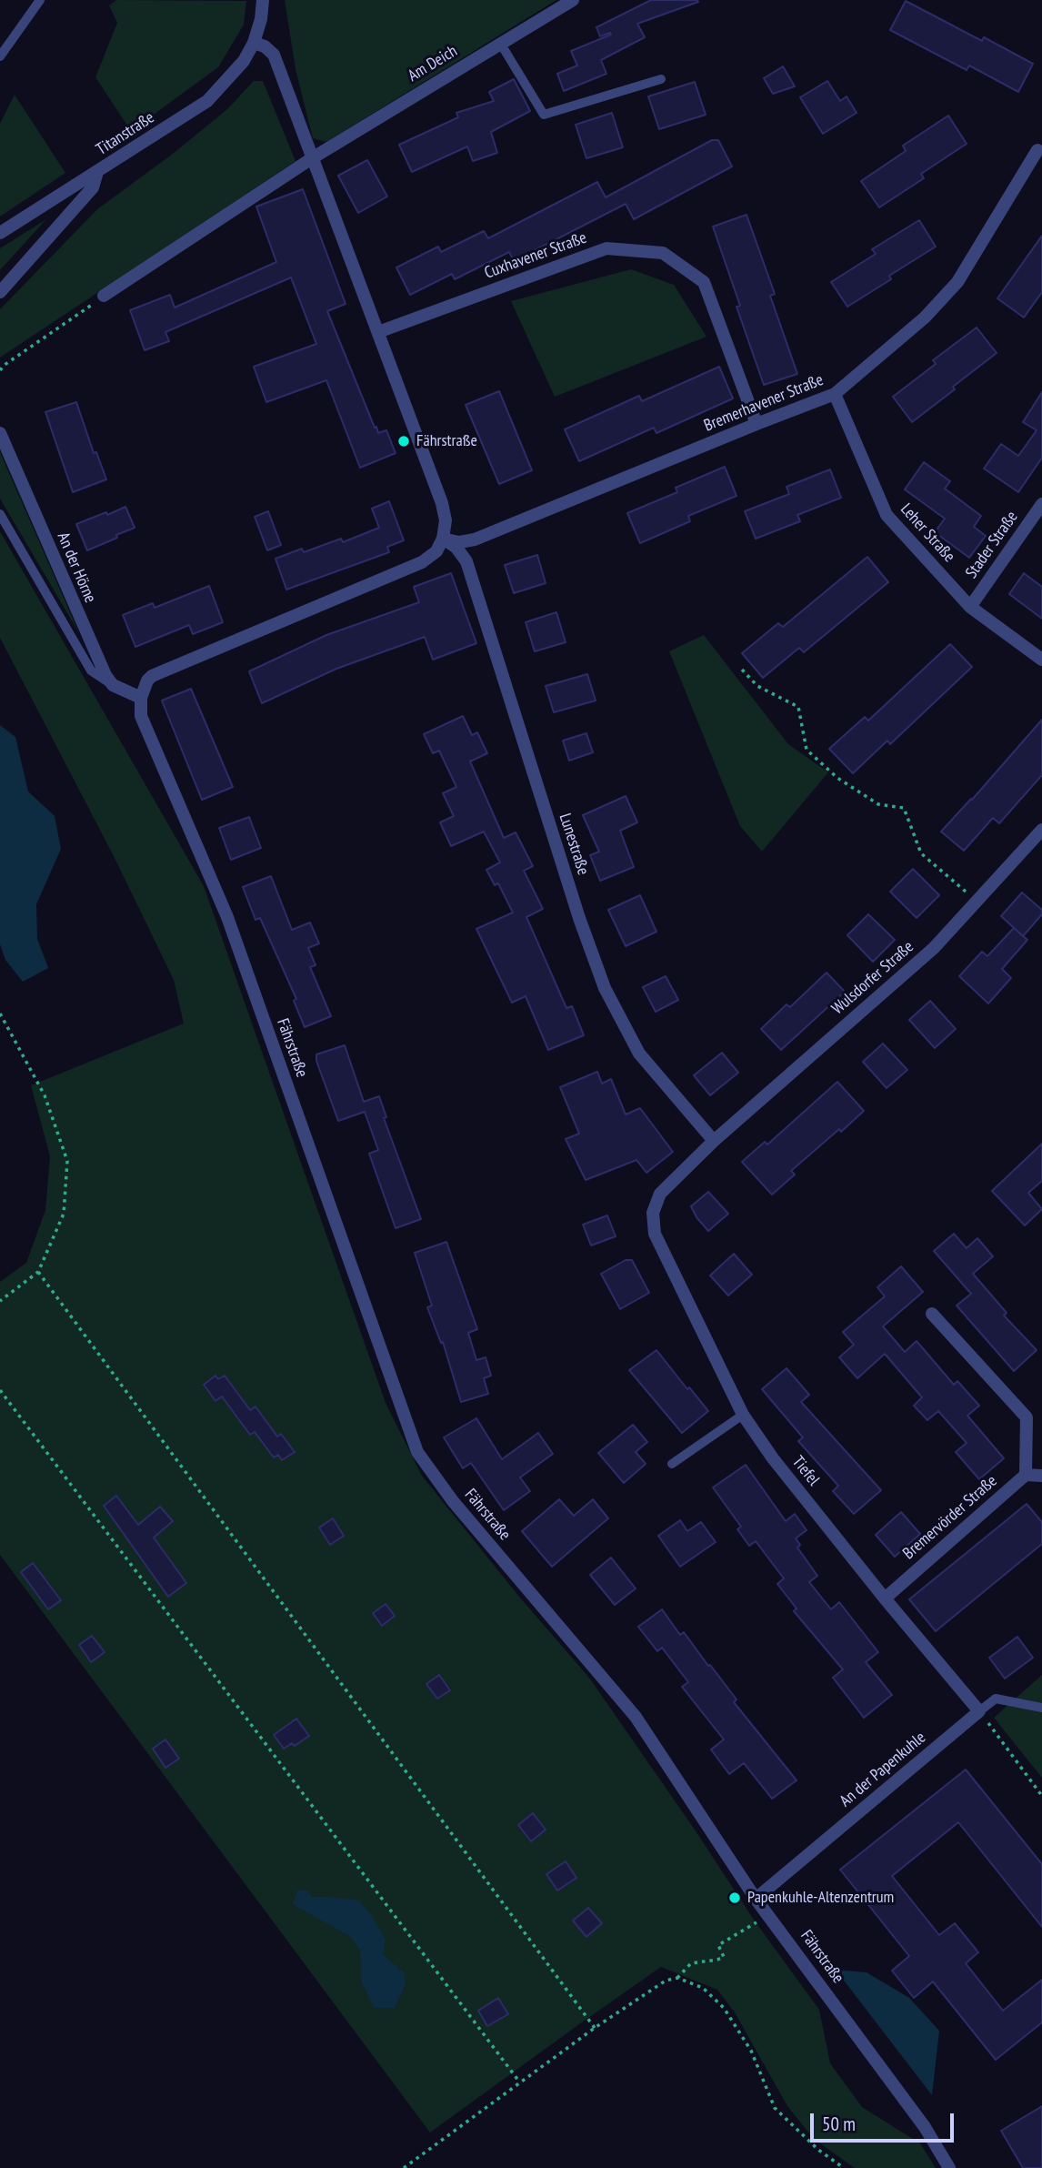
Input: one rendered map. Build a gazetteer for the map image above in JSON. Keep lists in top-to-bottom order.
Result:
{
  "streets": {
    "street": [
      "Am Deich",
      "Titanstraße",
      "Cuxhavener Straße",
      "Bremerhavener Straße",
      "Leher Straße",
      "Stader Straße",
      "An der Hörne",
      "Lunestraße",
      "Wulsdorfer Straße",
      "Fährstraße",
      "Tiefel",
      "Bremervörder Straße",
      "An der Papenkuhle"
    ]
  },
  "crossings": [
    ["Cuxhavener Straße", "Bremerhavener Straße"],
    ["Bremerhavener Straße", "Leher Straße"],
    ["Bremerhavener Straße", "Lunestraße"],
    ["Leher Straße", "Stader Straße"],
    ["Lunestraße", "Wulsdorfer Straße"],
    ["Lunestraße", "Tiefel"],
    ["Wulsdorfer Straße", "Tiefel"],
    ["Fährstraße", "An der Papenkuhle"],
    ["Tiefel", "Bremervörder Straße"],
    ["Tiefel", "An der Papenkuhle"]
  ],
  "places": ["Fährstraße", "Papenkuhle-Altenzentrum"],
  "scale_bar": "50 m"
}
